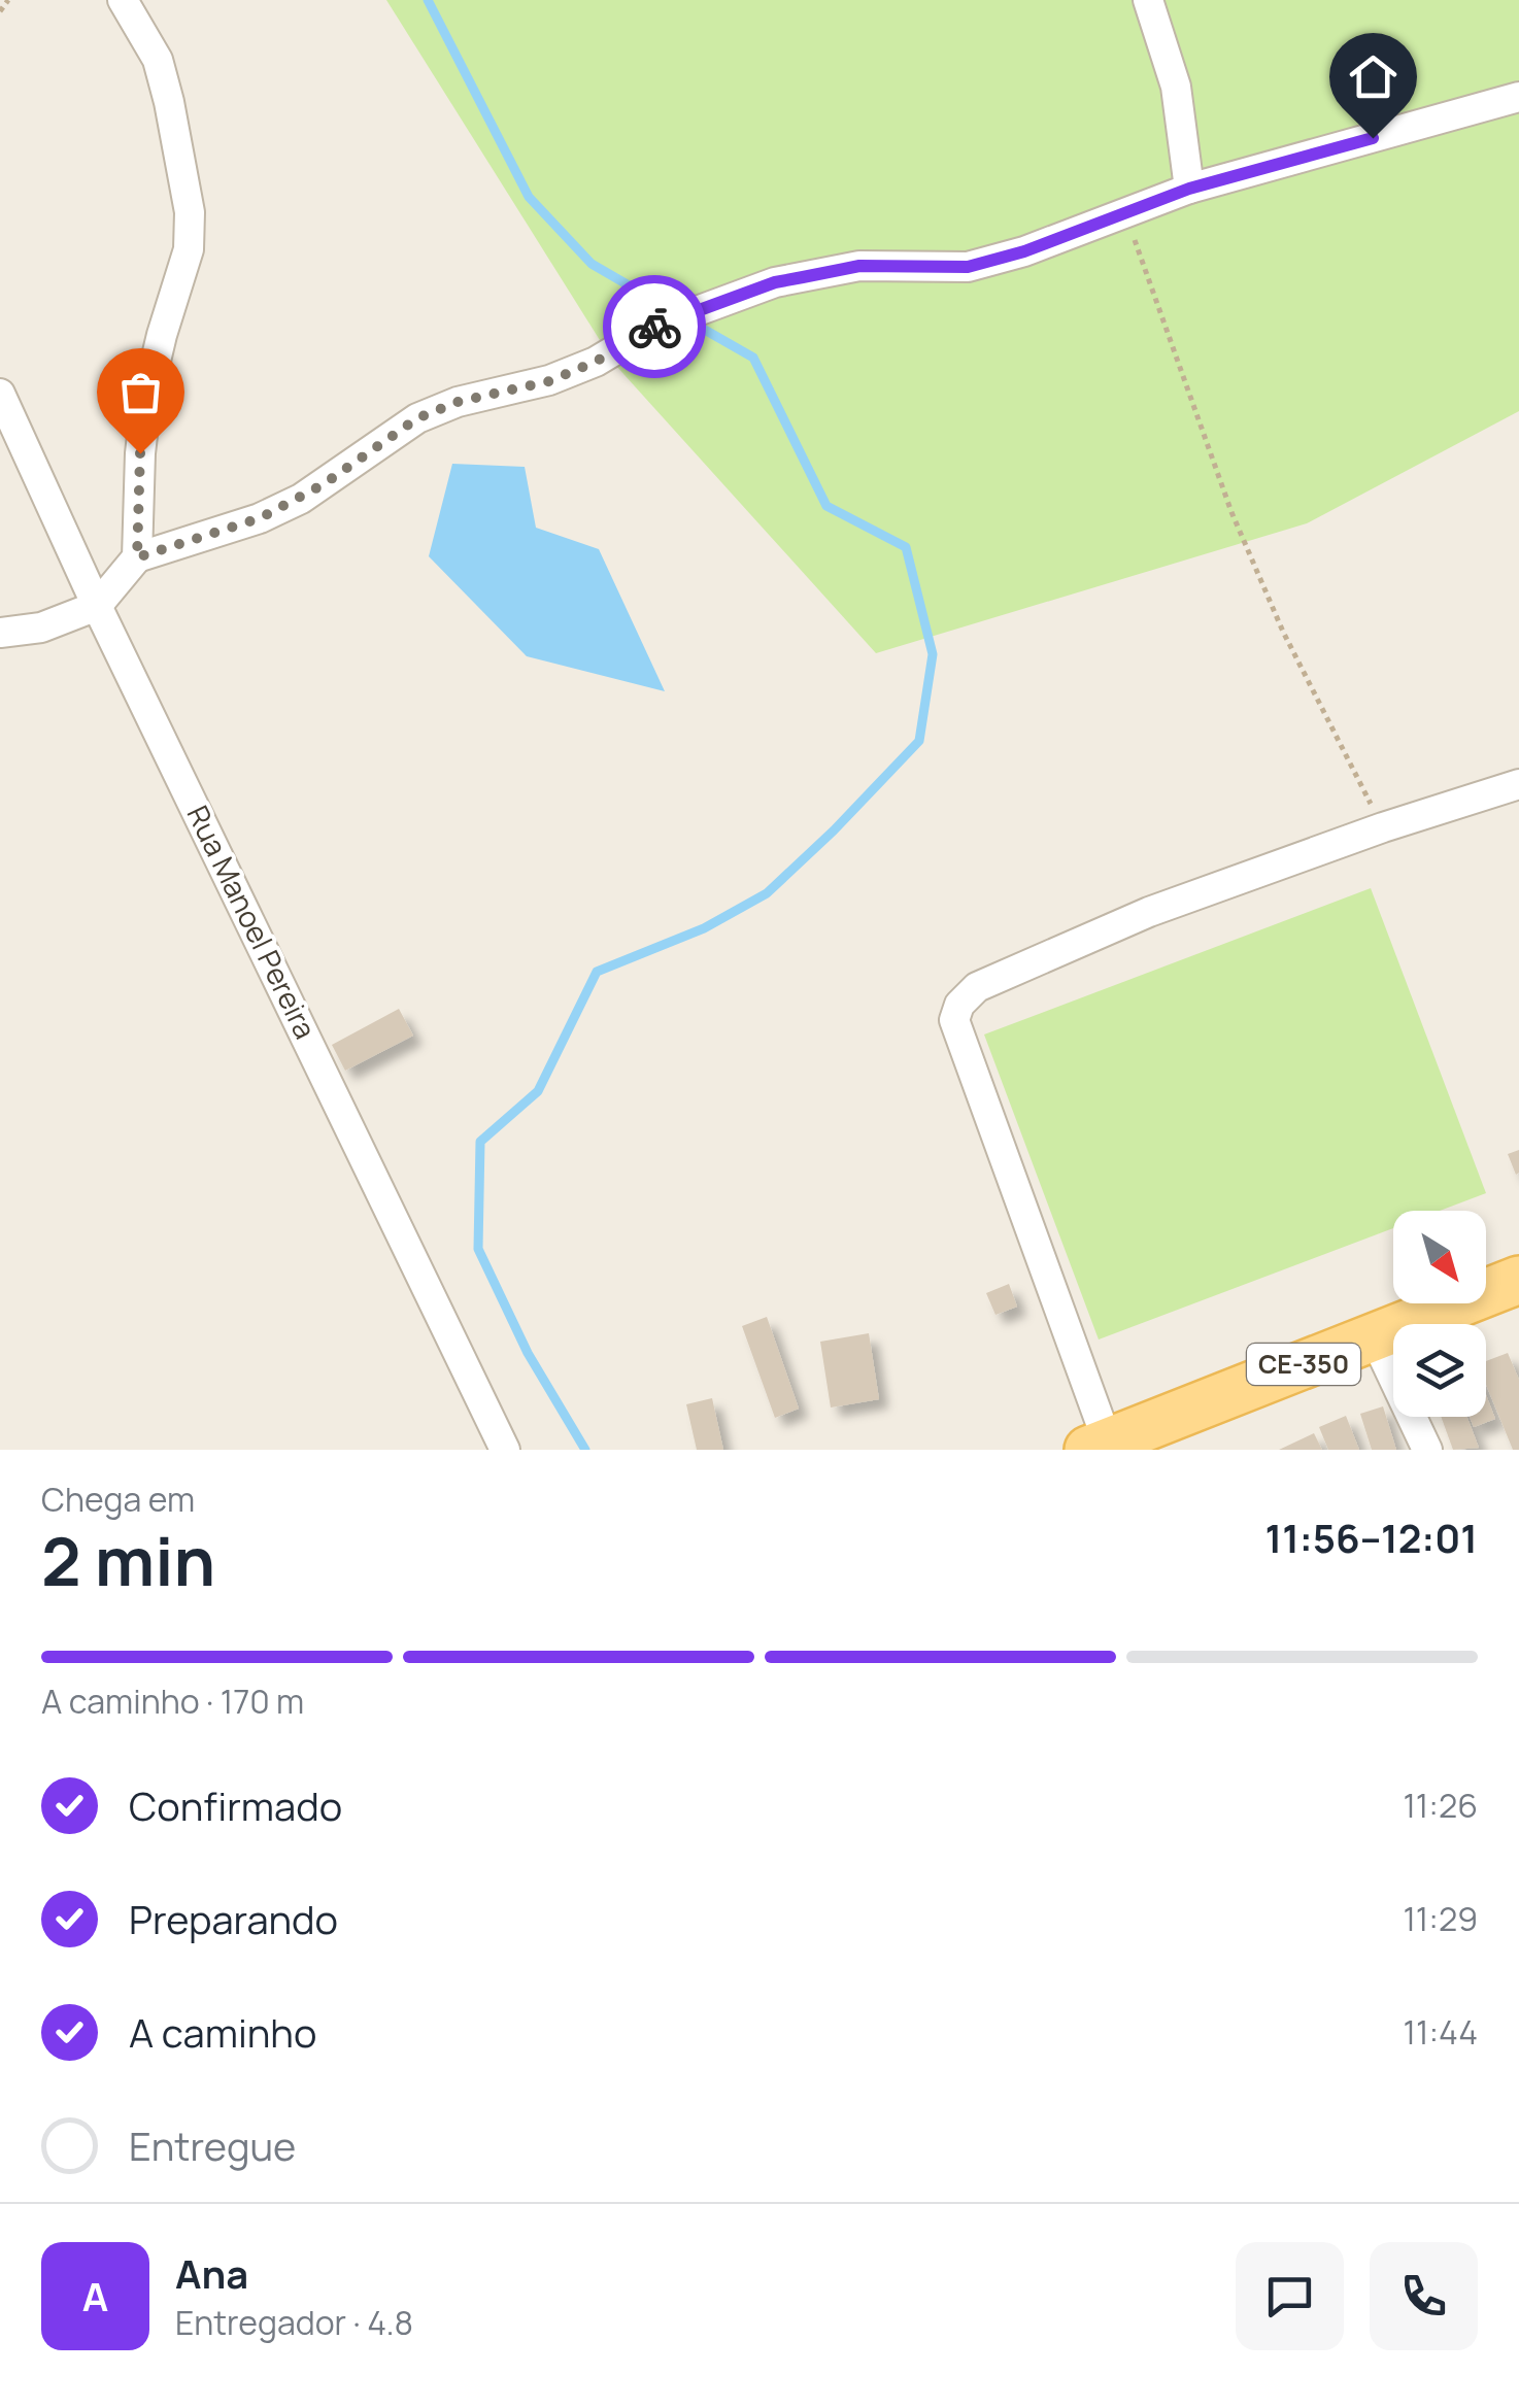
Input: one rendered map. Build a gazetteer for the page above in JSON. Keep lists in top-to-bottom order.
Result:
{
  "streets": {
    "main road": ["CE-350"],
    "street": ["Rua Manoel Pereira"]
  },
  "north": "bottom right",
  "page": {
    "heading": ["2 min", "Chega em", "11:56–12:01"],
    "panel": ["Ana", "Entregador · 4.8"],
    "bar": "A caminho · 170 m",
    "list": [
      ["Confirmado", "11:26"],
      ["Preparando", "11:29"],
      ["A caminho", "11:44"],
      "Entregue"
    ],
    "round": "A"
  }
}
